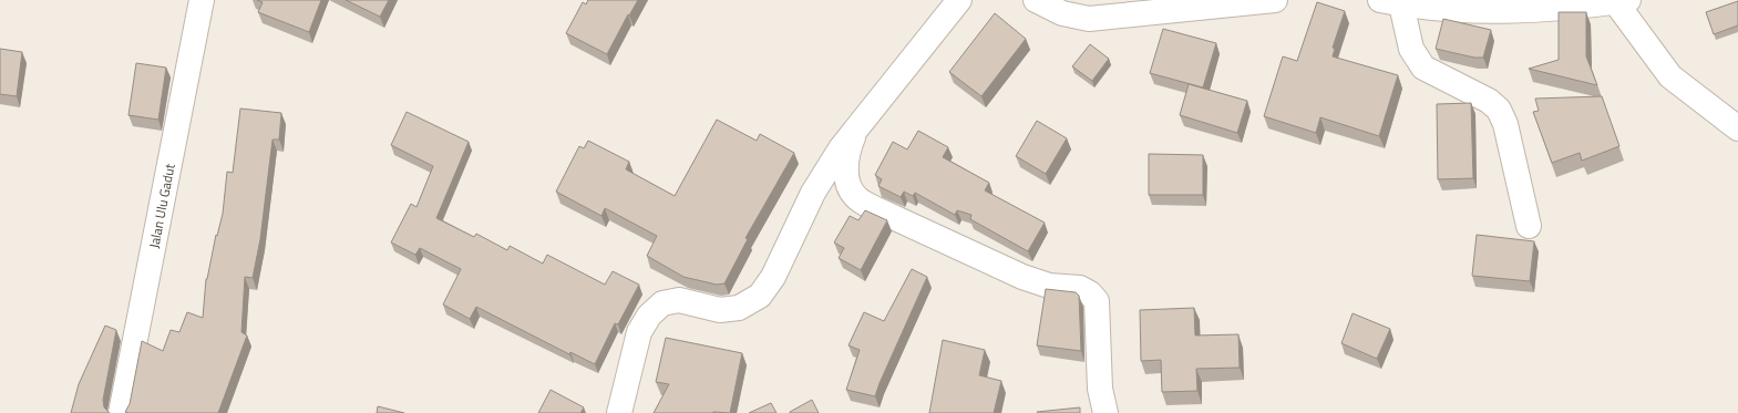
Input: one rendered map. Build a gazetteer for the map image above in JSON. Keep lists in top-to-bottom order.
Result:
{
  "streets": {
    "street": ["Jalan Ulu Gadut"]
  }
}
